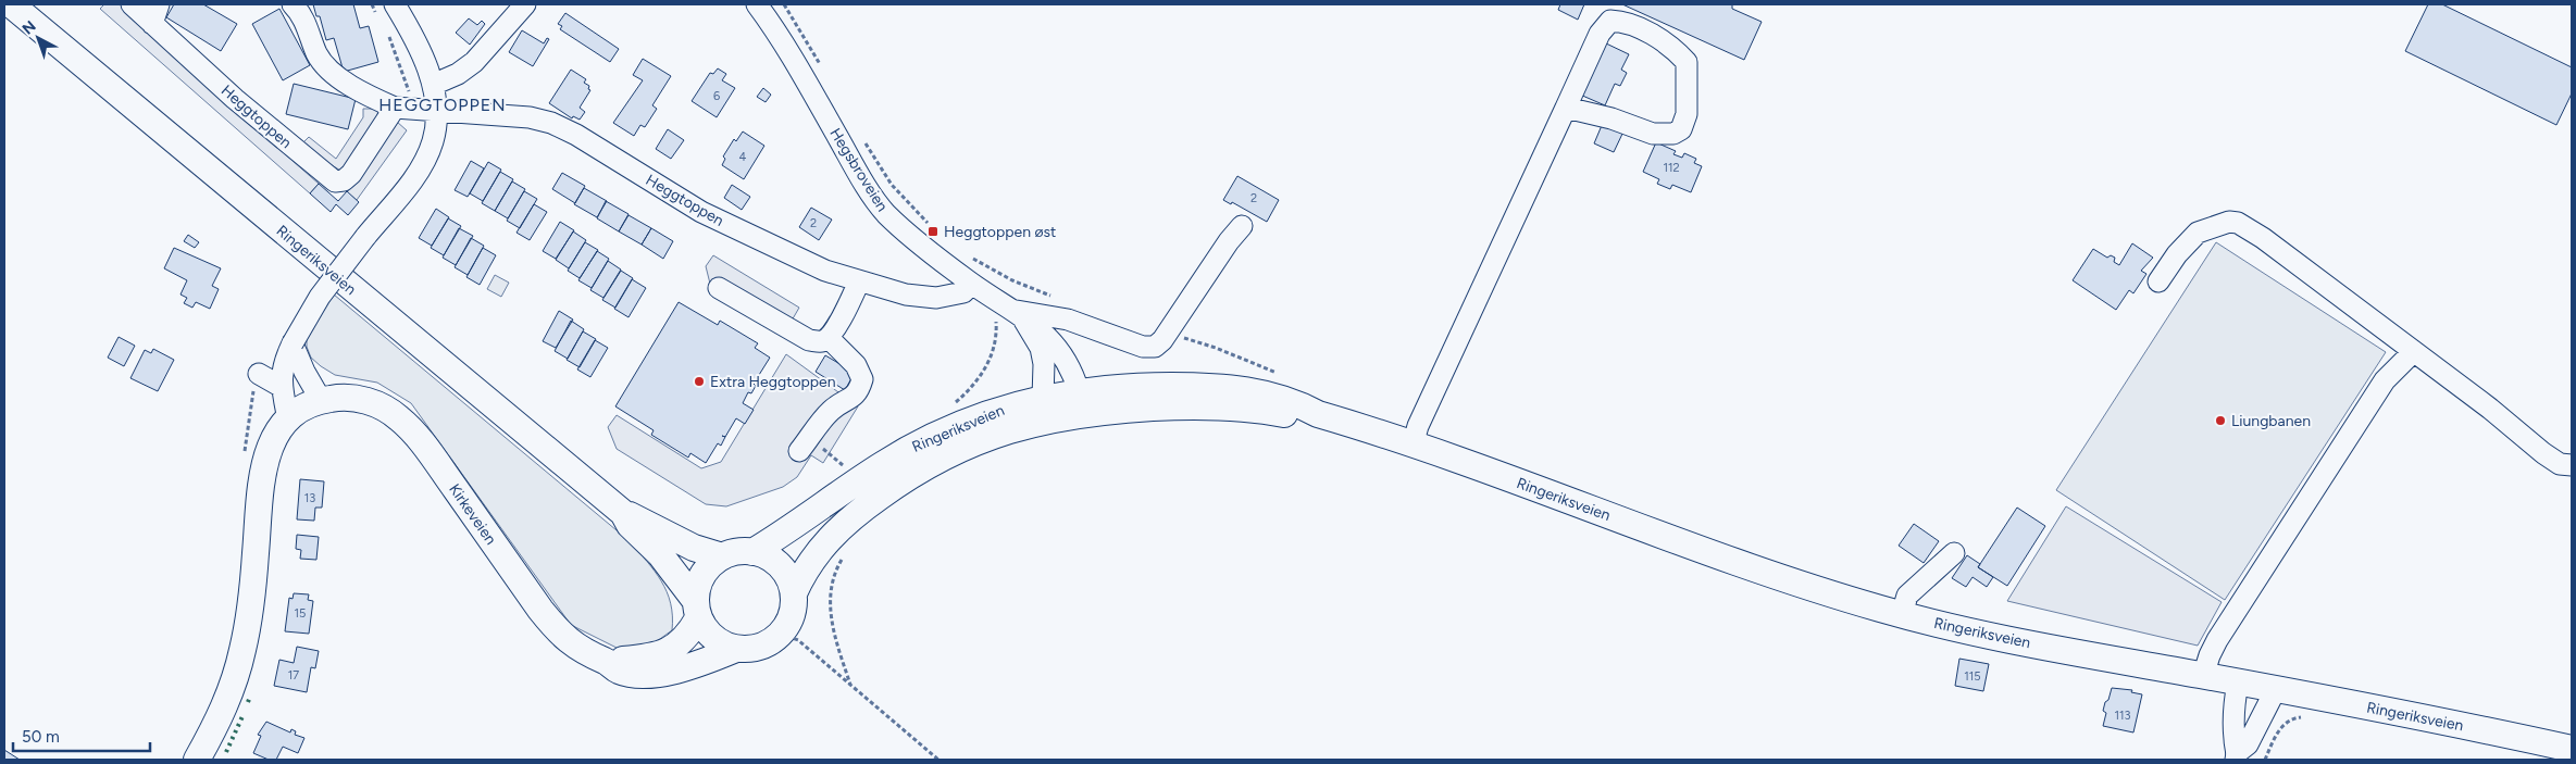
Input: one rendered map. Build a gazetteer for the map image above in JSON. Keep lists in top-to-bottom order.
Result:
{
  "streets": {
    "main road": ["Ringeriksveien", "Kirkeveien"],
    "street": ["Heggtoppen", "Hegsbroveien"]
  },
  "crossings": [
    ["Heggtoppen", "Hegsbroveien"],
    ["Hegsbroveien", "Ringeriksveien"],
    ["Ringeriksveien", "Kirkeveien"]
  ],
  "districts": ["HEGGTOPPEN"],
  "places": {
    "transit": ["Heggtoppen øst"],
    "other": ["Extra Heggtoppen", "Liungbanen"]
  },
  "house_numbers": [
    "6",
    "4",
    "112",
    "2",
    "2",
    "13",
    "15",
    "17",
    "115",
    "113"
  ],
  "scale_bar": "50 m",
  "north": "top left"
}
